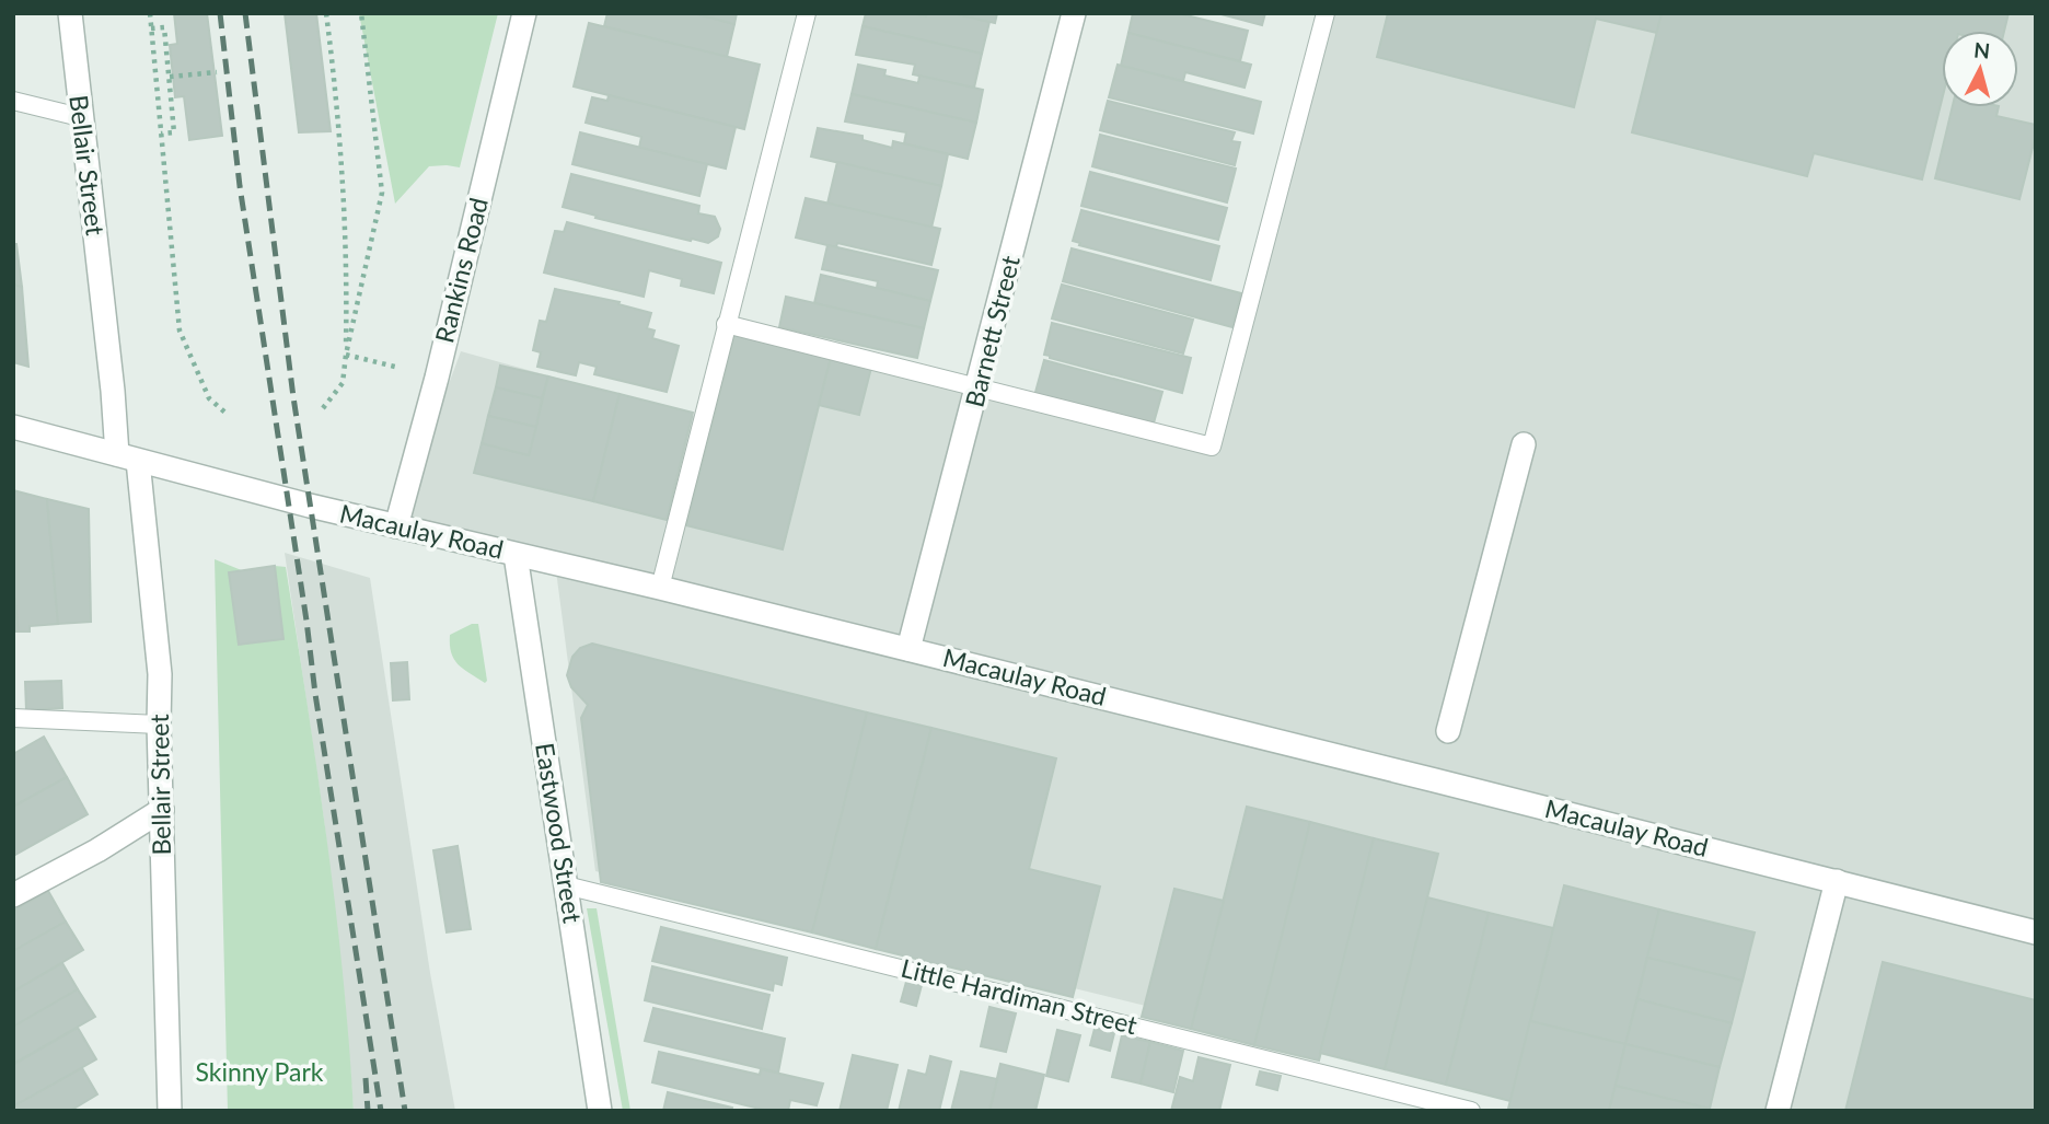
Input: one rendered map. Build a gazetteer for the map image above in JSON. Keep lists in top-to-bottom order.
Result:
{
  "streets": {
    "street": [
      "Bellair Street",
      "Rankins Road",
      "Barnett Street",
      "Macaulay Road",
      "Eastwood Street"
    ],
    "lane": ["Little Hardiman Street"]
  },
  "crossings": [
    ["Bellair Street", "Macaulay Road"],
    ["Rankins Road", "Macaulay Road"],
    ["Barnett Street", "Macaulay Road"],
    ["Macaulay Road", "Eastwood Street"],
    ["Eastwood Street", "Little Hardiman Street"]
  ],
  "parks": ["Skinny Park"],
  "north": "top"
}
